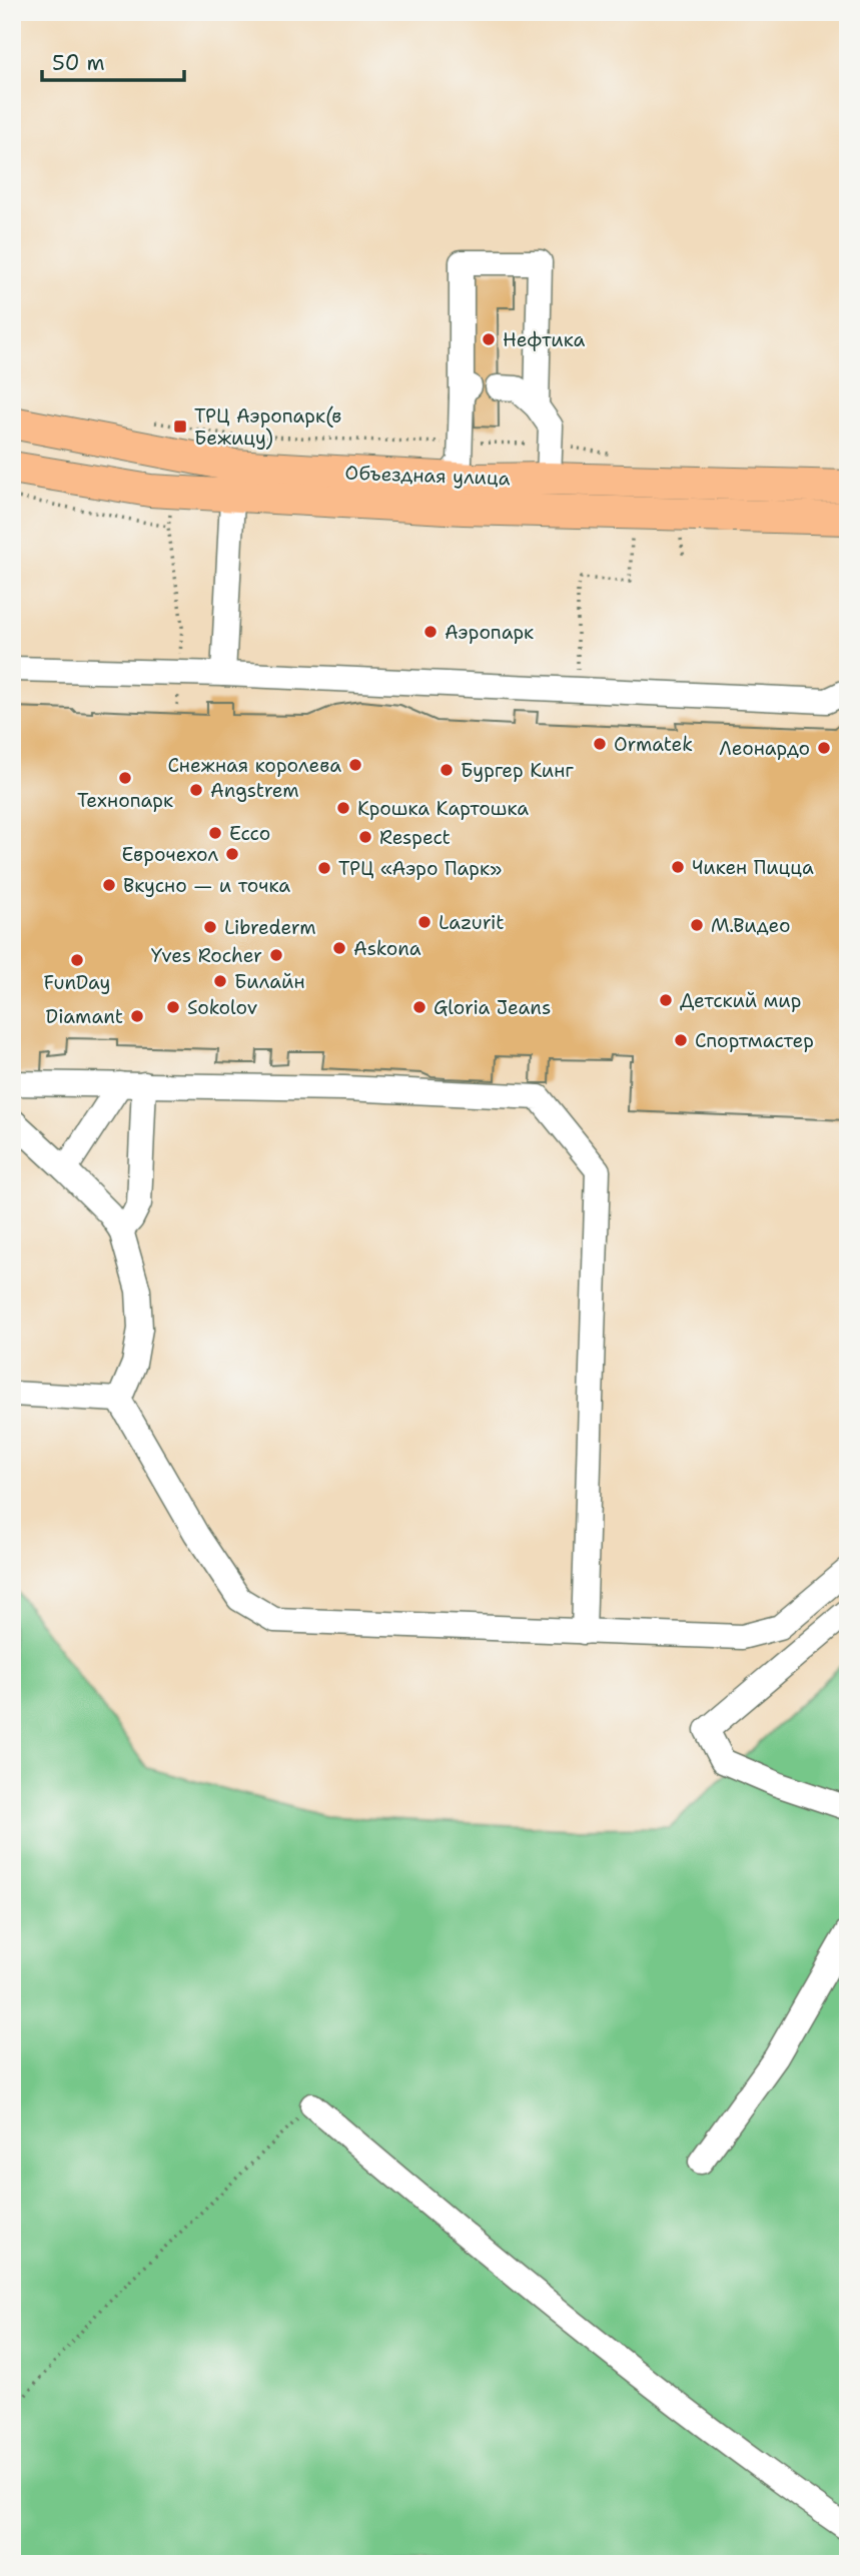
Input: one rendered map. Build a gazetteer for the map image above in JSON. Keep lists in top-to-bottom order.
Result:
{
  "streets": {
    "main road": ["Объездная улица"]
  },
  "places": {
    "other": [
      "Нефтика",
      "Аэропарк",
      "Ormatek",
      "Леонардо",
      "Снежная королева",
      "Бургер Кинг",
      "Технопарк",
      "Angstrem",
      "Крошка Картошка",
      "Ecco",
      "Respect",
      "Еврочехол",
      "Чикен Пицца",
      "ТРЦ «Аэро Парк»",
      "Вкусно — и точка",
      "Lazurit",
      "М.Видео",
      "Librederm",
      "Askona",
      "Yves Rocher",
      "FunDay",
      "Билайн",
      "Детский мир",
      "Sokolov",
      "Gloria Jeans",
      "Diamant",
      "Спортмастер"
    ],
    "transit": ["ТРЦ Аэропарк(в Бежицу)"]
  },
  "scale_bar": "50 m"
}
